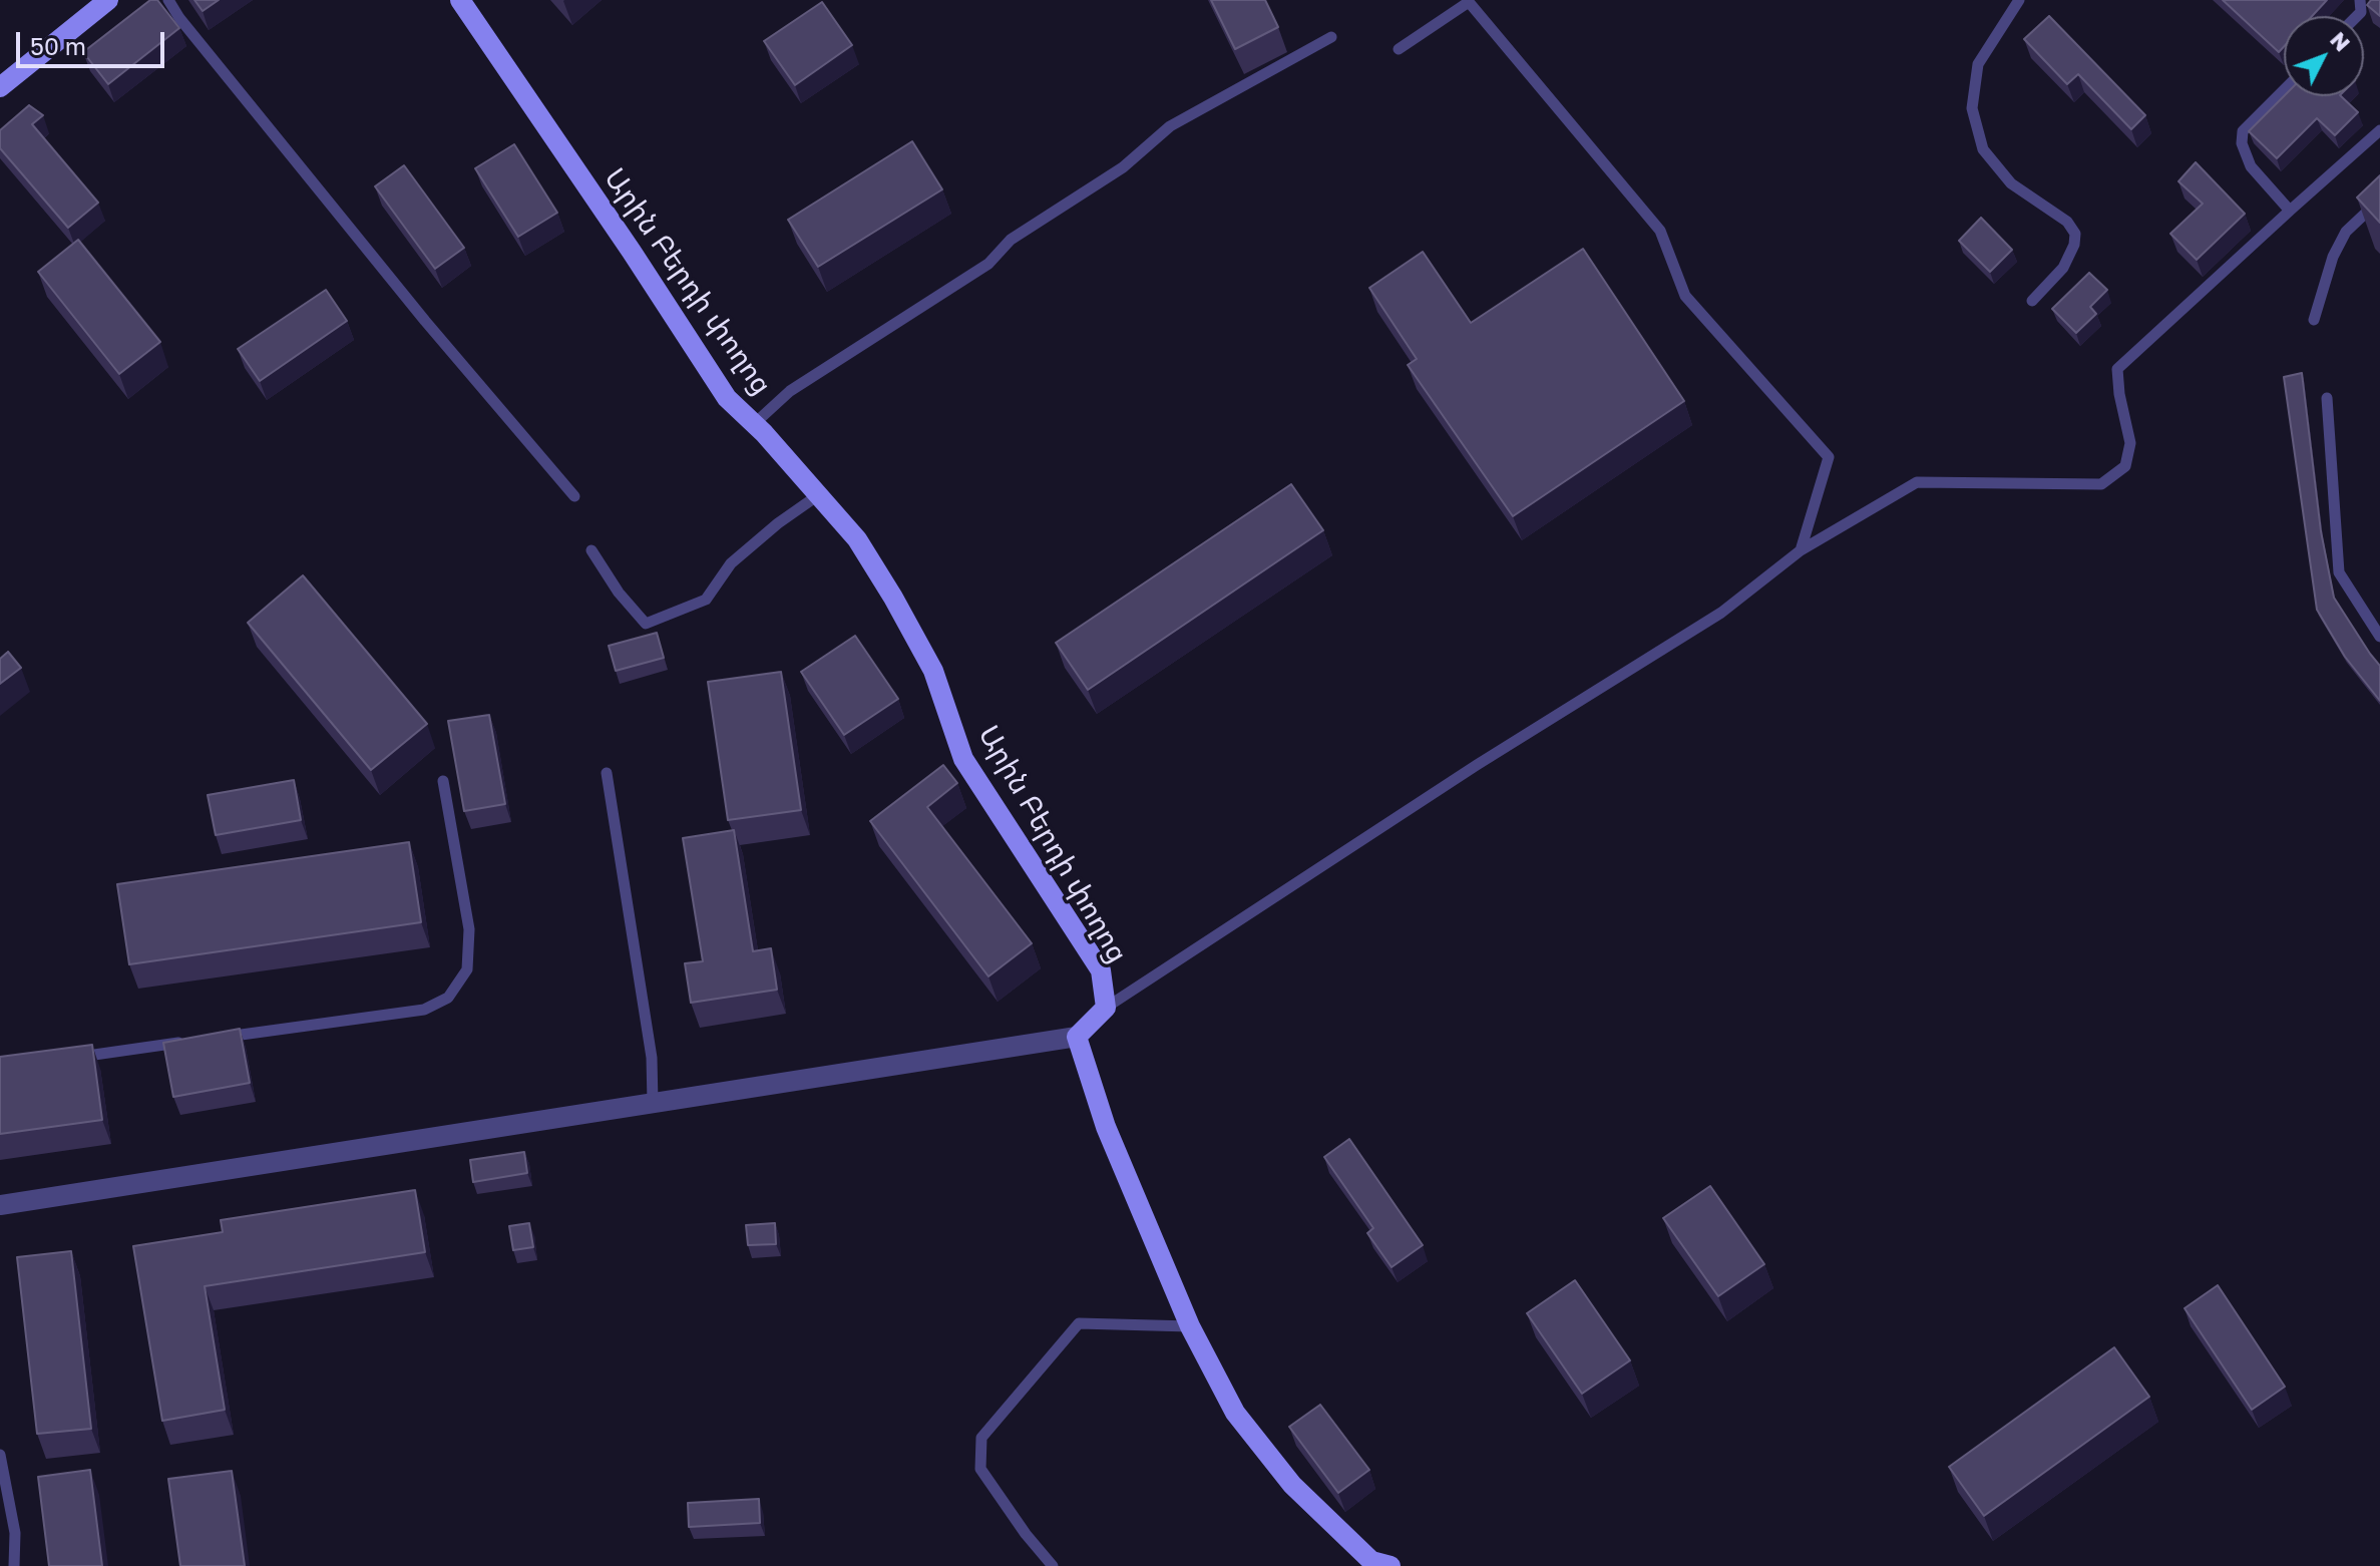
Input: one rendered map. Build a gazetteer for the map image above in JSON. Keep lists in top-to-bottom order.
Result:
{
  "streets": {
    "street": ["Արին Բերդի փողոց"]
  },
  "scale_bar": "50 m",
  "north": "top right"
}
